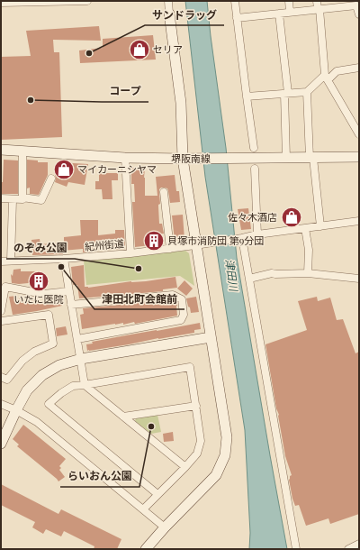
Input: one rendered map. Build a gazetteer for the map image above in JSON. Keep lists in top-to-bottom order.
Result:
{
  "streets": {
    "street": ["堺阪南線", "紀州街道"]
  },
  "water": ["津田川"],
  "places": {
    "shop": ["セリア", "マイカーニシヤマ", "佐々木酒店"],
    "other": [
      "サンドラッグ",
      "コープ",
      "津田北町会館前",
      "のぞみ公園",
      "らいおん公園"
    ],
    "building": ["貝塚市消防団 第9分団", "いたに医院"]
  }
}
